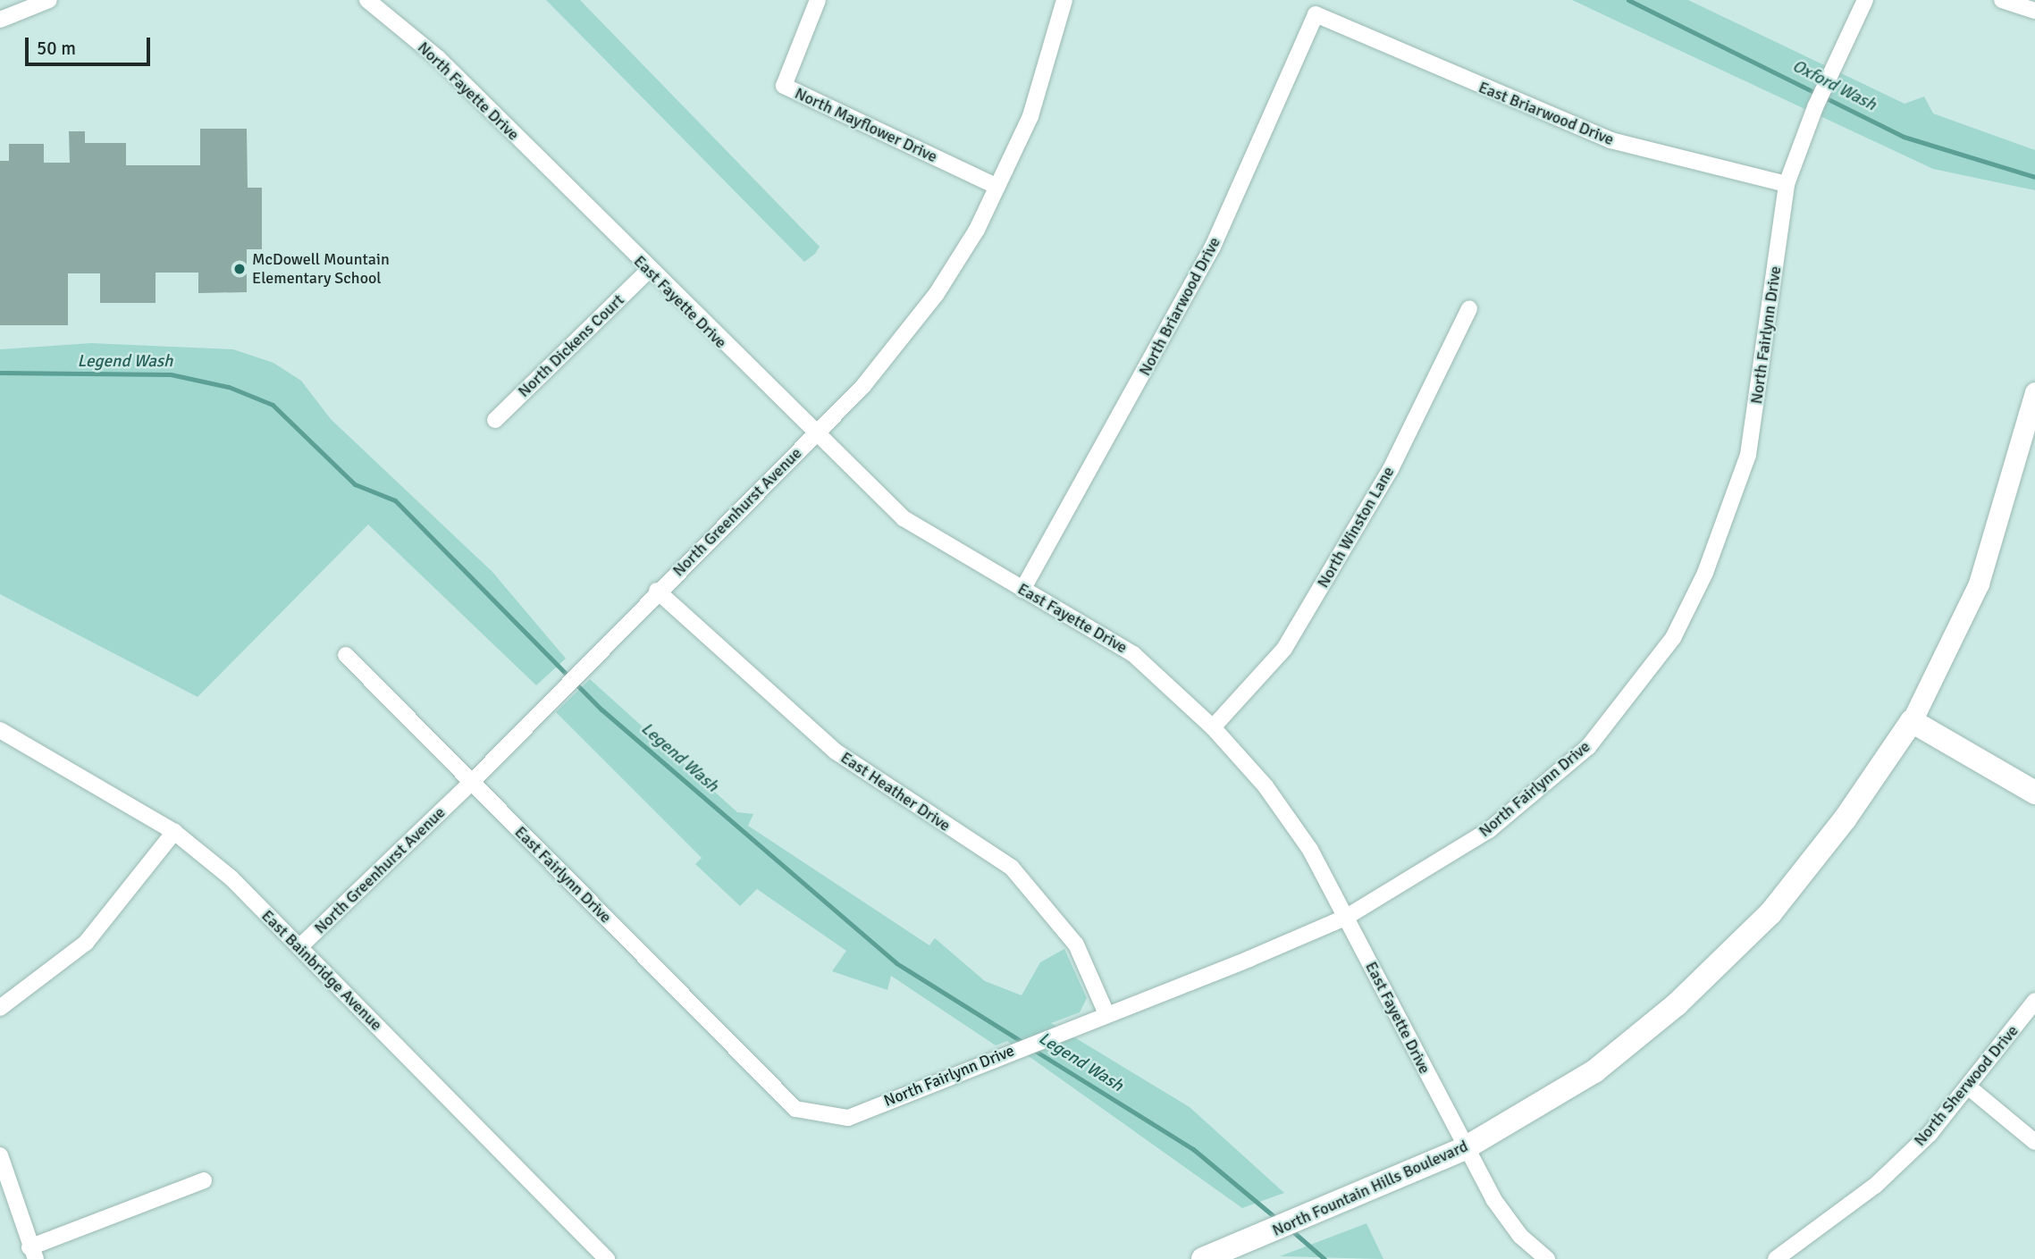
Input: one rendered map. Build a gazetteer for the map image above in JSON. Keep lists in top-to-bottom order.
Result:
{
  "streets": {
    "main road": ["North Fountain Hills Boulevard"],
    "street": [
      "North Fayette Drive",
      "East Briarwood Drive",
      "North Mayflower Drive",
      "East Fayette Drive",
      "North Briarwood Drive",
      "North Fairlynn Drive",
      "North Dickens Court",
      "North Greenhurst Avenue",
      "North Winston Lane",
      "East Heather Drive",
      "East Fairlynn Drive",
      "East Bainbridge Avenue",
      "North Sherwood Drive"
    ]
  },
  "crossings": [
    ["North Fayette Drive", "East Fayette Drive"],
    ["East Briarwood Drive", "North Briarwood Drive"],
    ["East Briarwood Drive", "North Fairlynn Drive"],
    ["North Mayflower Drive", "North Greenhurst Avenue"],
    ["East Fayette Drive", "North Briarwood Drive"],
    ["East Fayette Drive", "North Fairlynn Drive"],
    ["East Fayette Drive", "North Dickens Court"],
    ["East Fayette Drive", "North Greenhurst Avenue"],
    ["East Fayette Drive", "North Winston Lane"],
    ["East Fayette Drive", "North Fountain Hills Boulevard"],
    ["North Fairlynn Drive", "East Heather Drive"],
    ["North Fairlynn Drive", "East Fairlynn Drive"],
    ["North Greenhurst Avenue", "East Heather Drive"],
    ["North Greenhurst Avenue", "East Fairlynn Drive"],
    ["North Greenhurst Avenue", "East Bainbridge Avenue"]
  ],
  "water": ["Oxford Wash", "Legend Wash"],
  "places": ["McDowell Mountain Elementary School"],
  "scale_bar": "50 m"
}
